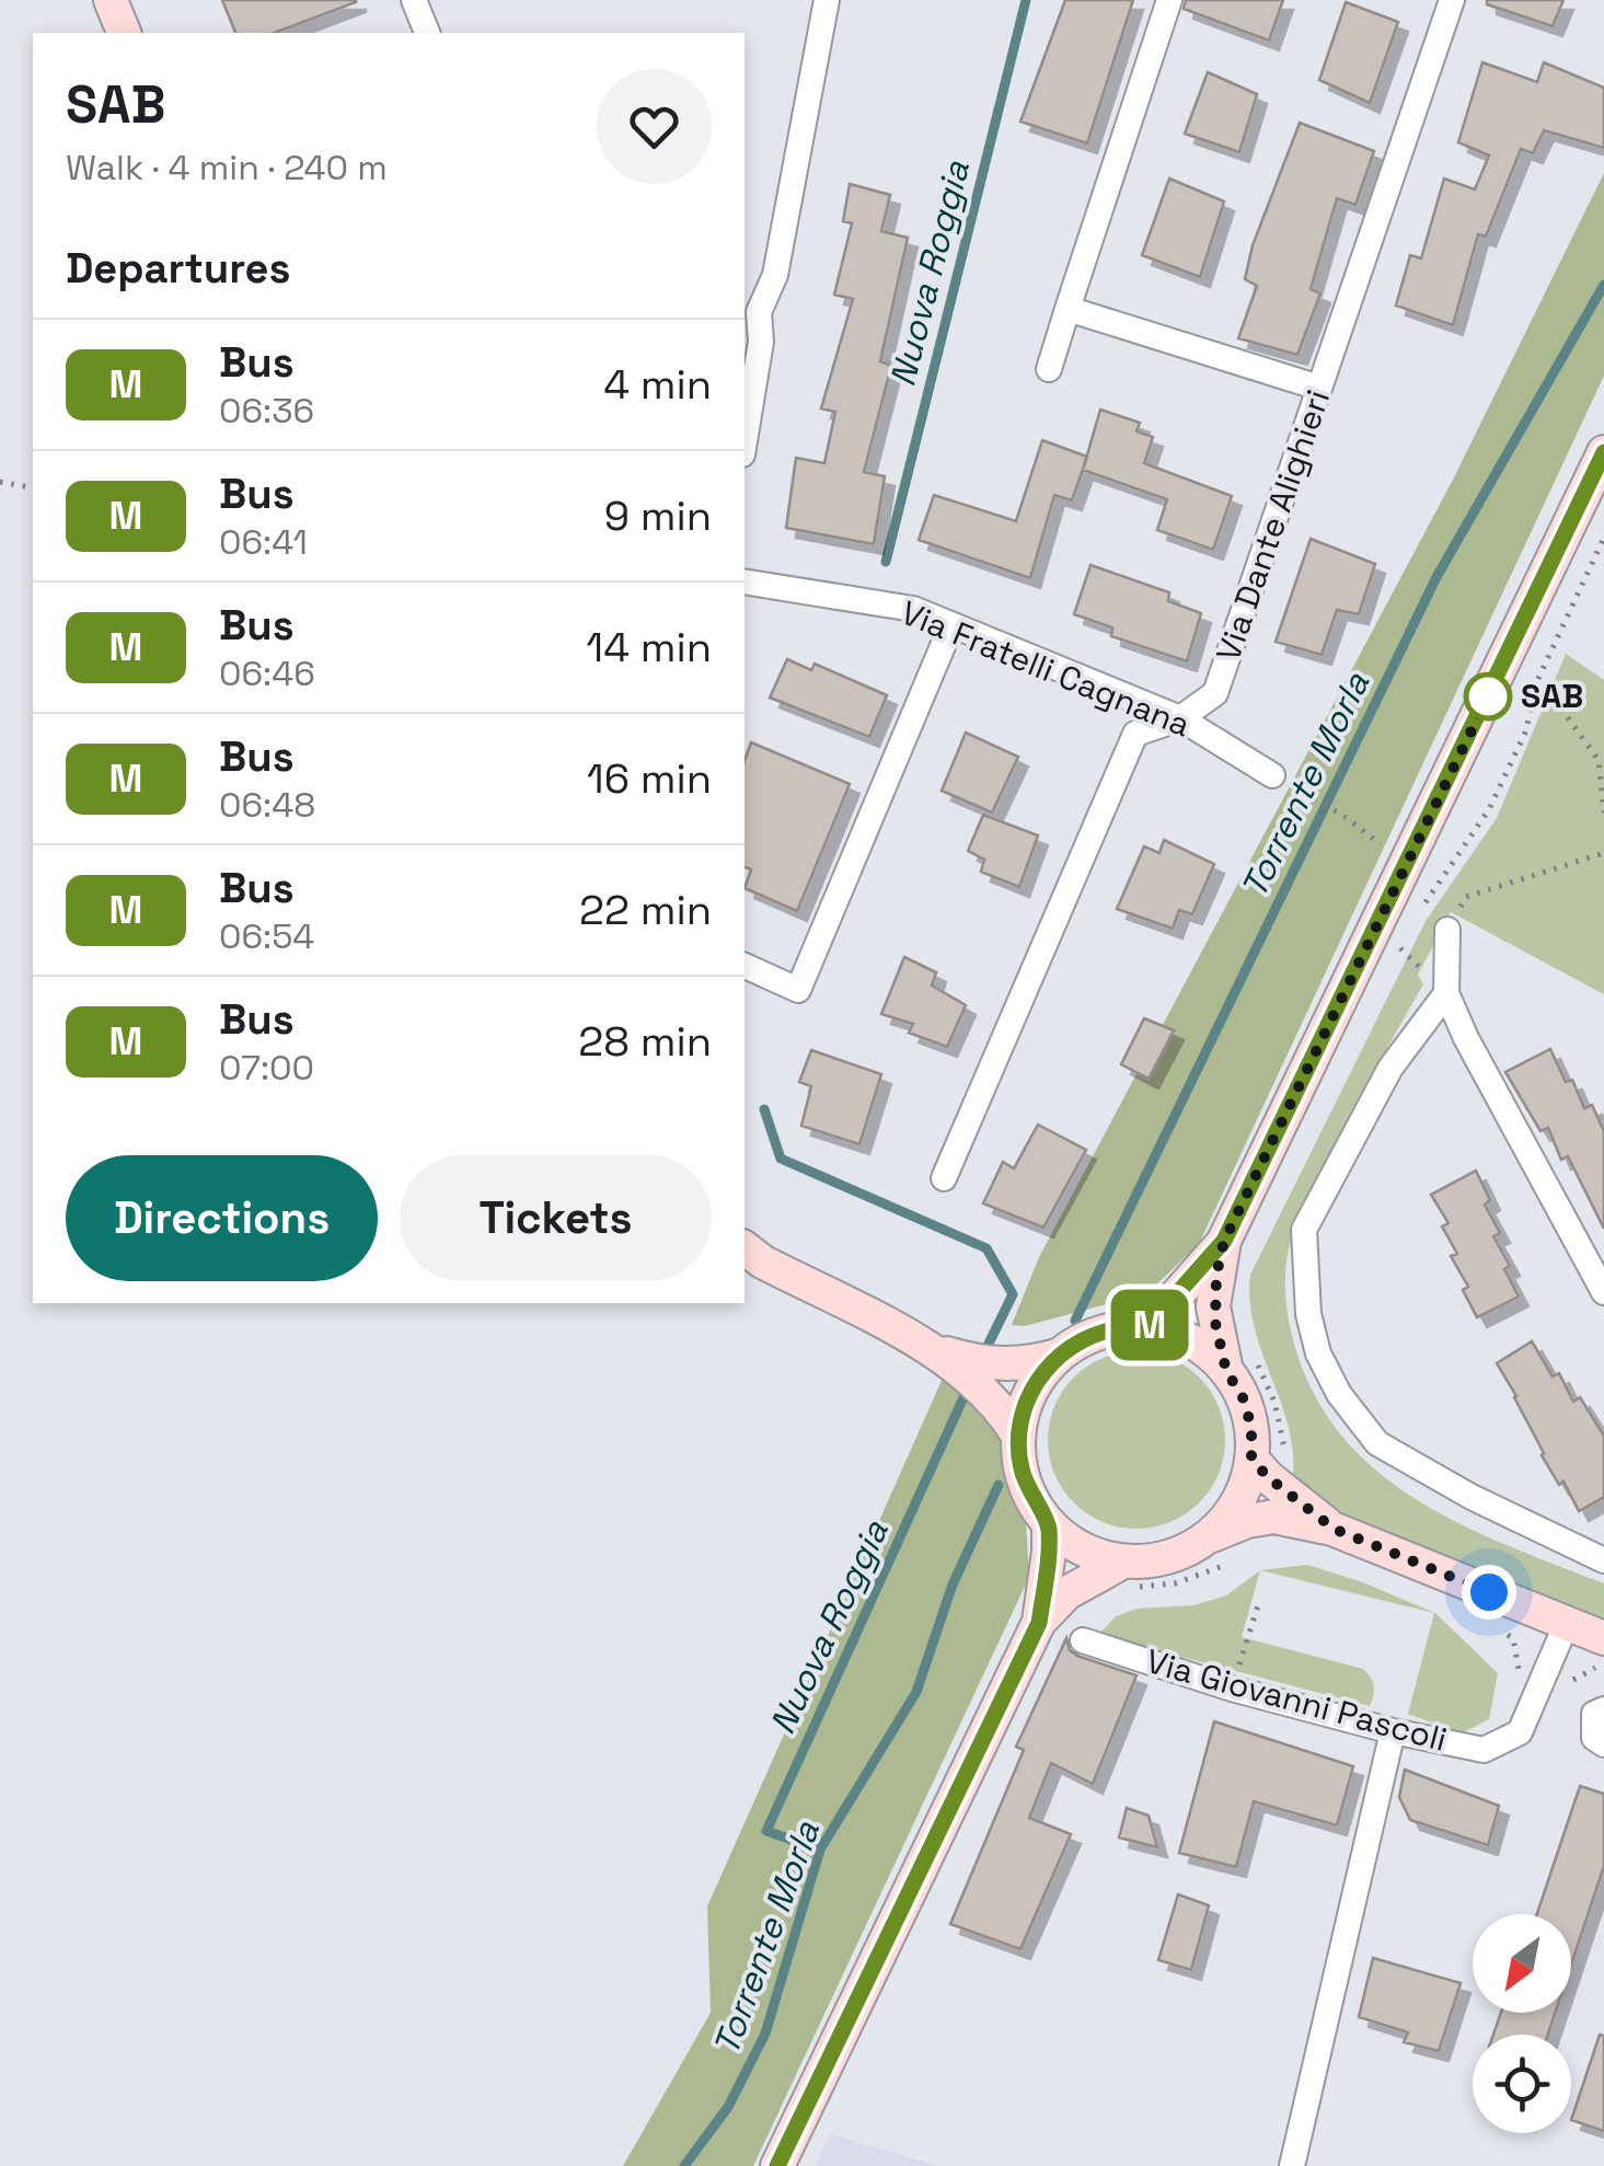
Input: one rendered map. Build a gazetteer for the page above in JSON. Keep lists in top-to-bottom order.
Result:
{
  "streets": {
    "street": ["Via Dante Alighieri", "Via Fratelli Cagnana", "Via Giovanni Pascoli"]
  },
  "crossings": [
    ["Via Dante Alighieri", "Via Fratelli Cagnana"]
  ],
  "water": ["Nuova Roggia", "Torrente Morla"],
  "places": ["SAB"],
  "lines": ["bus line M"],
  "north": "bottom left",
  "page": {
    "on_map": "M",
    "heading": [
      ["SAB", "Walk · 4 min · 240 m"],
      "Departures"
    ],
    "list": [
      {
        "mark": "M",
        "name": "Bus",
        "note": "06:36",
        "value": "4 min"
      },
      {
        "mark": "M",
        "name": "Bus",
        "note": "06:41",
        "value": "9 min"
      },
      {
        "mark": "M",
        "name": "Bus",
        "note": "06:46",
        "value": "14 min"
      },
      {
        "mark": "M",
        "name": "Bus",
        "note": "06:48",
        "value": "16 min"
      },
      {
        "mark": "M",
        "name": "Bus",
        "note": "06:54",
        "value": "22 min"
      },
      {
        "mark": "M",
        "name": "Bus",
        "note": "07:00",
        "value": "28 min"
      }
    ],
    "buttons": ["Directions", "Tickets"]
  }
}
